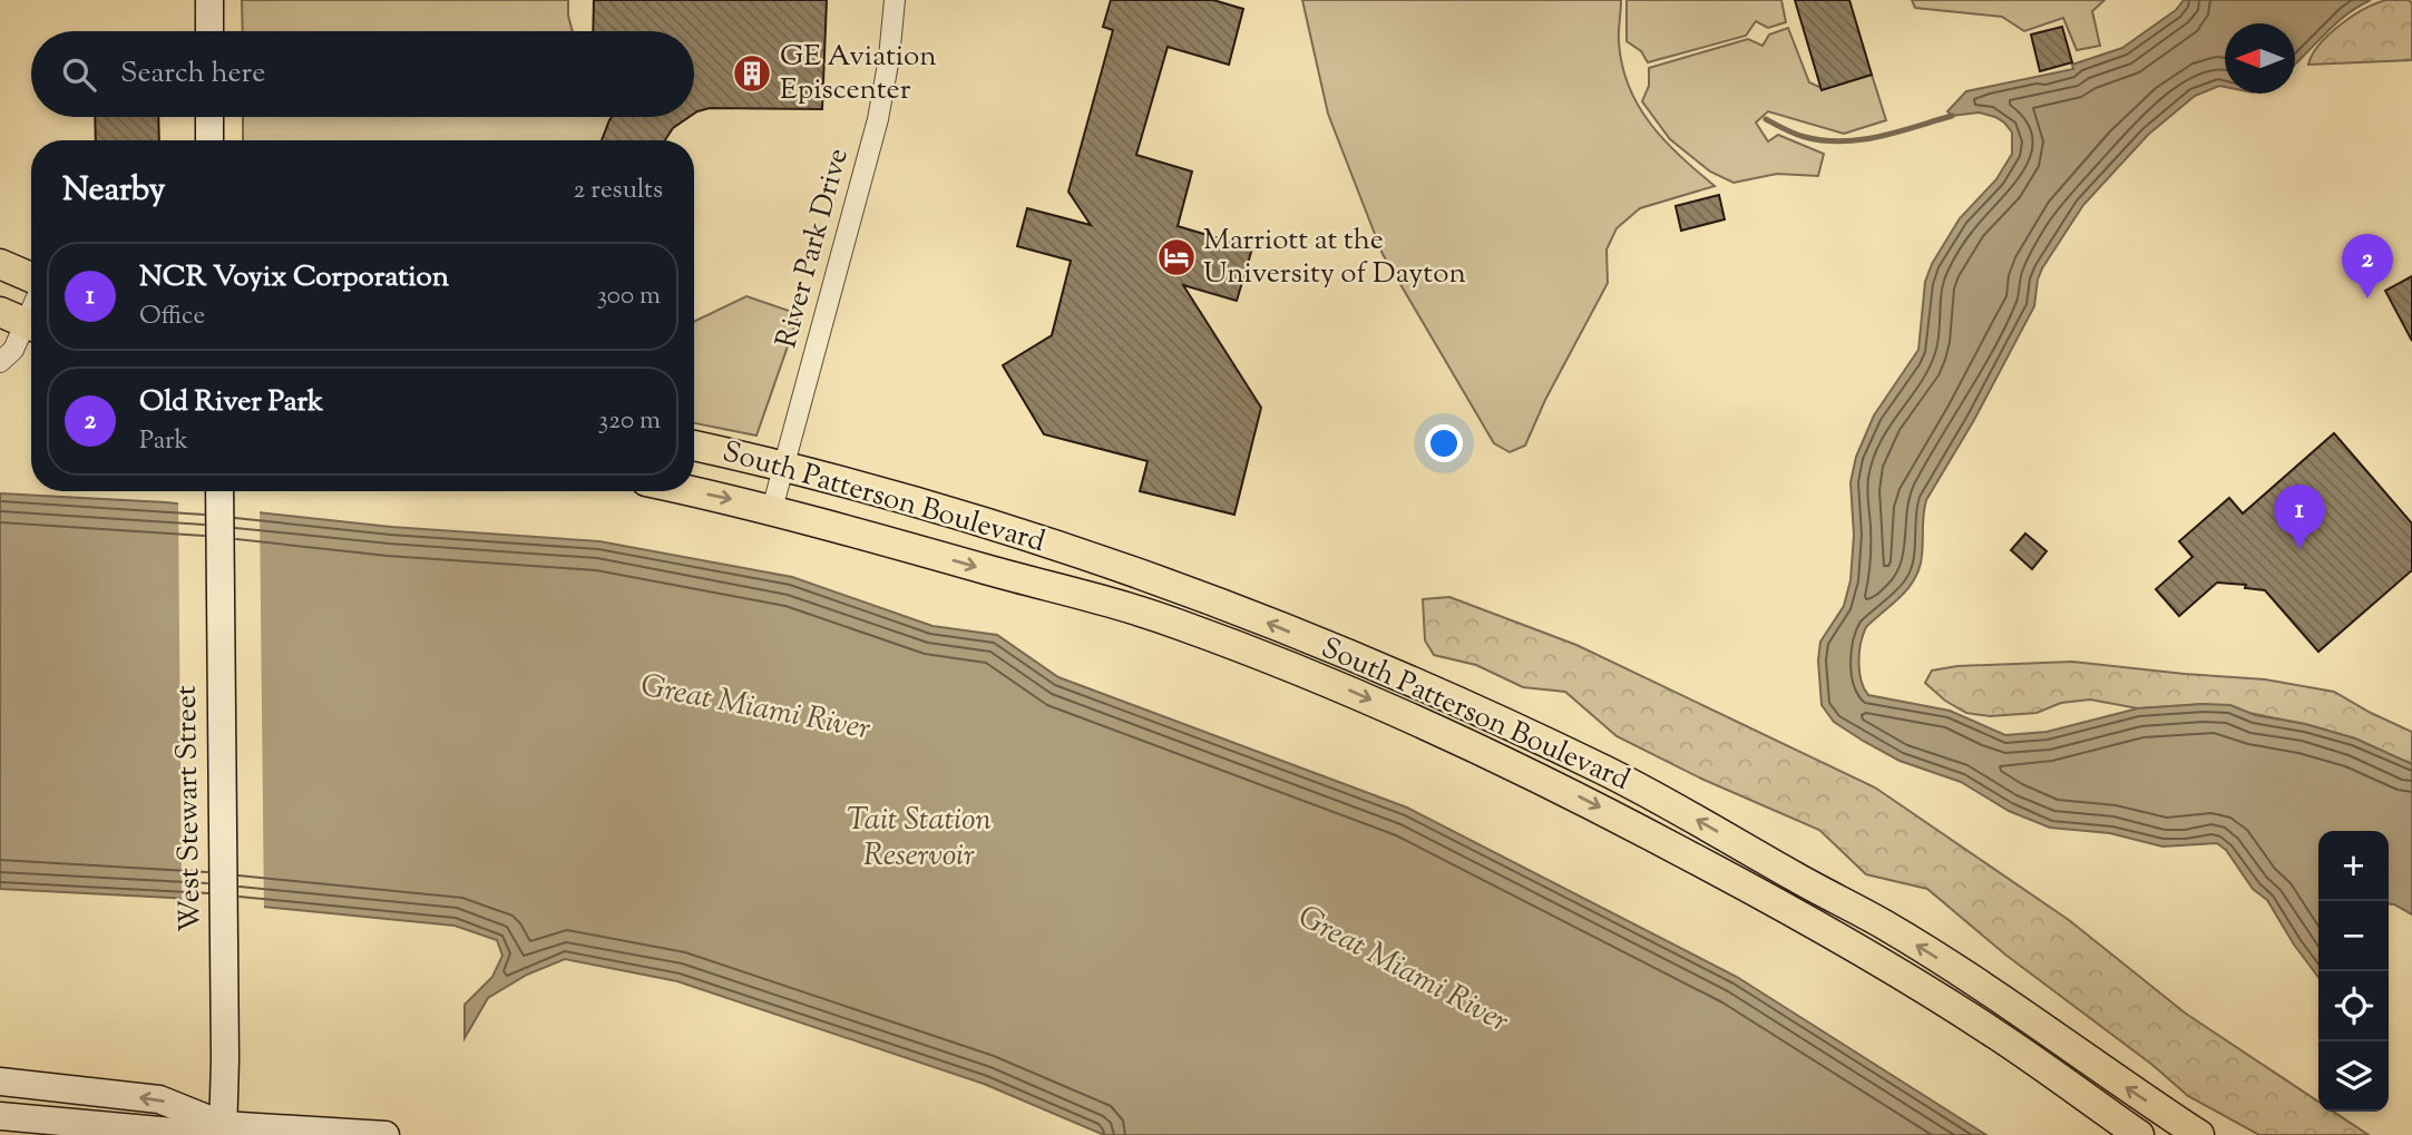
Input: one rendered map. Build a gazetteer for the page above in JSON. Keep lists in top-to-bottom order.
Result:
{
  "streets": {
    "main road": ["South Patterson Boulevard", "West Stewart Street"],
    "street": ["River Park Drive"]
  },
  "crossings": [
    ["River Park Drive", "South Patterson Boulevard"]
  ],
  "water": ["Great Miami River", "Tait Station Reservoir"],
  "places": {
    "building": ["GE Aviation Episcenter"],
    "hotel": ["Marriott at the University of Dayton"]
  },
  "north": "left",
  "page": {
    "search": "Search here",
    "heading": ["Nearby", "2 results"],
    "pins": ["2", "1"],
    "list": [
      {
        "mark": "1",
        "name": "NCR Voyix Corporation",
        "note": "Office",
        "value": "300 m"
      },
      {
        "mark": "2",
        "name": "Old River Park",
        "note": "Park",
        "value": "320 m"
      }
    ],
    "map_buttons": ["+", "−"]
  }
}
